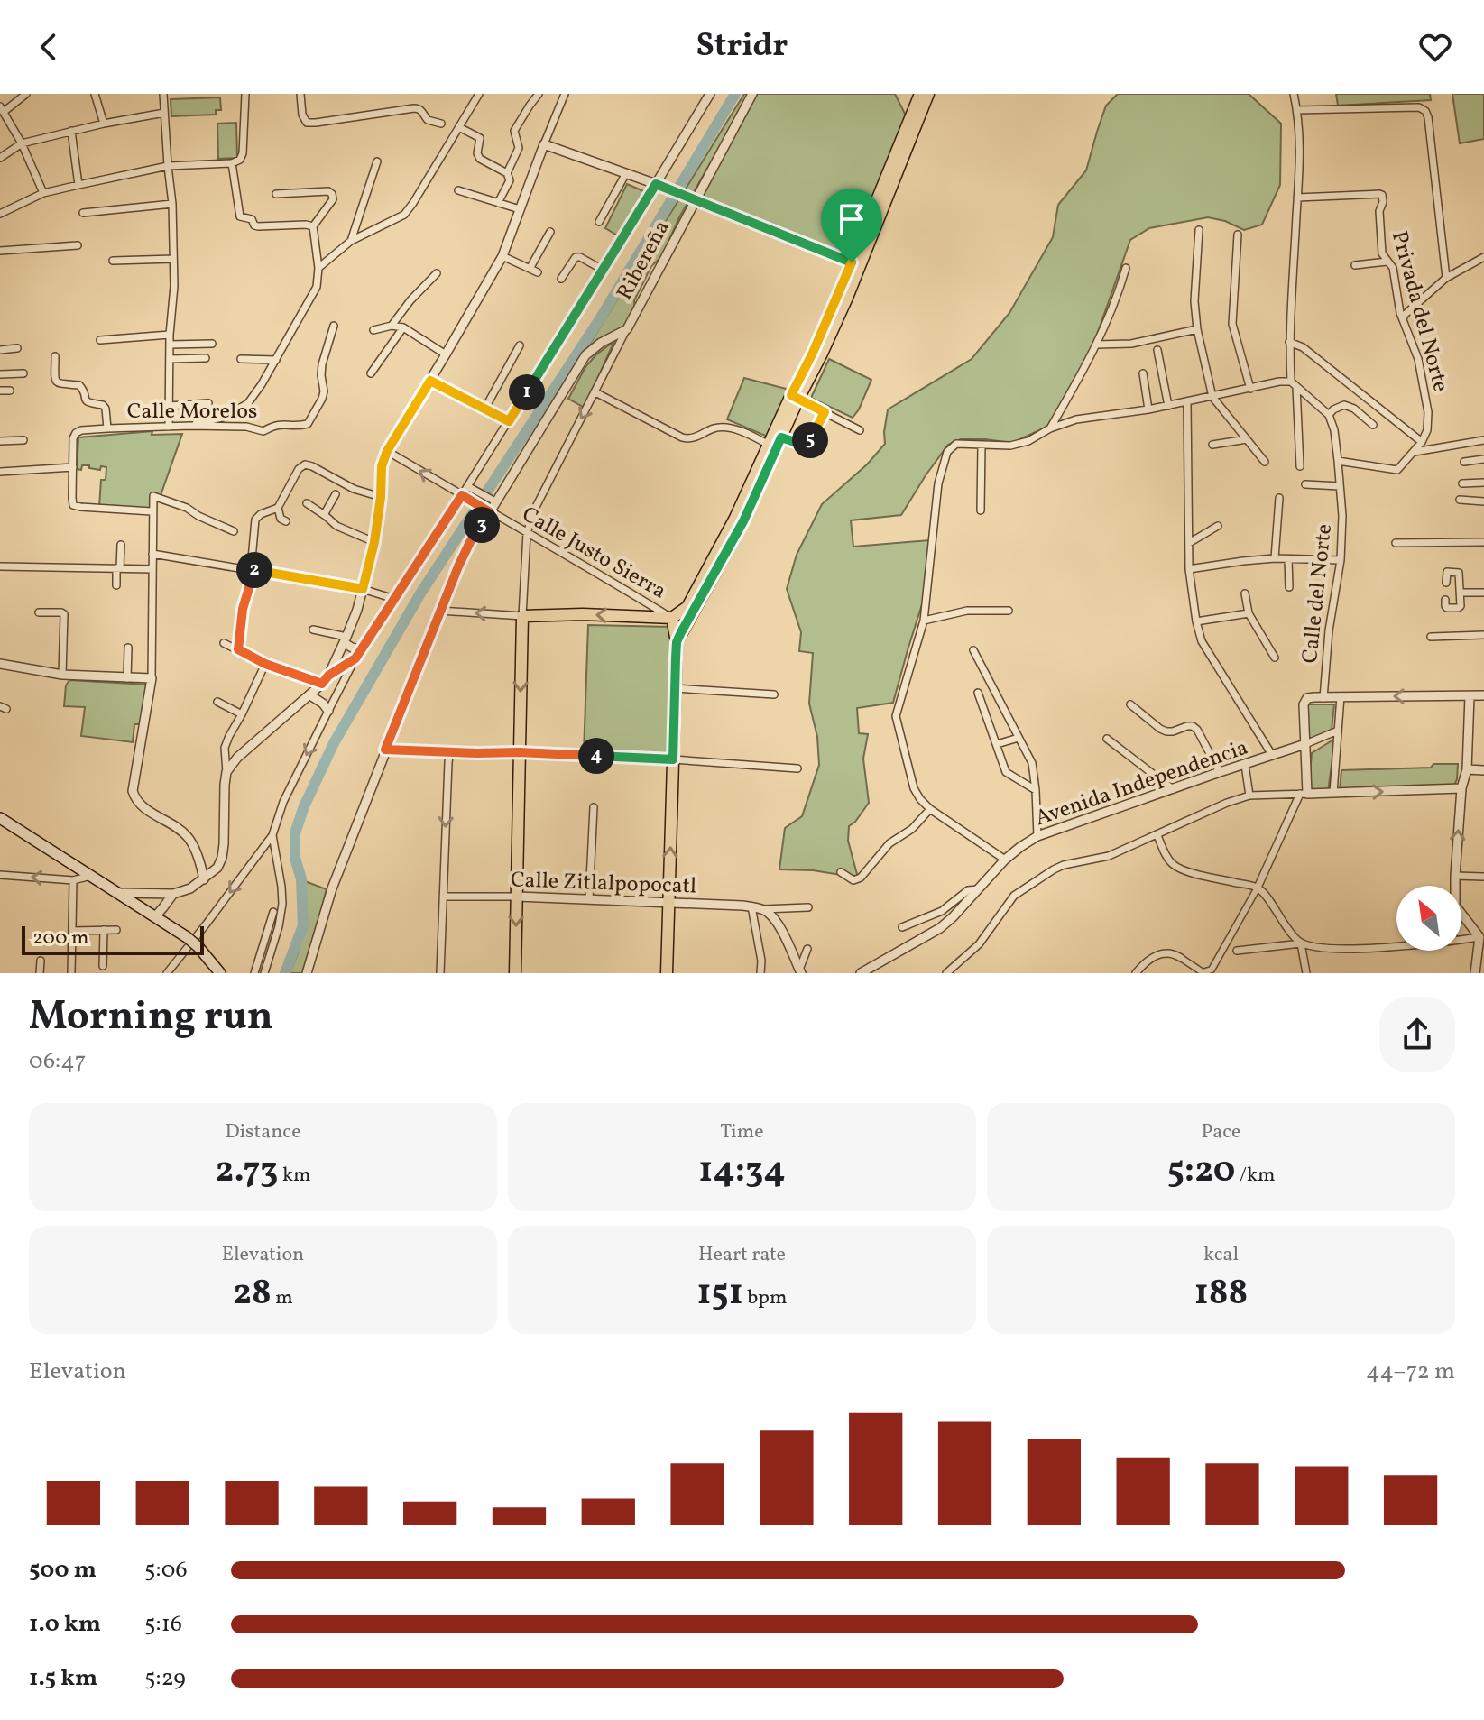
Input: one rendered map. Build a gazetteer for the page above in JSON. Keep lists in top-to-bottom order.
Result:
{
  "streets": {
    "street": [
      "Ribereña",
      "Privada del Norte",
      "Calle Morelos",
      "Calle Justo Sierra",
      "Calle del Norte",
      "Avenida Independencia",
      "Calle Zitlalpopocatl"
    ]
  },
  "crossings": [
    ["Privada del Norte", "Calle del Norte"]
  ],
  "scale_bar": "200 m",
  "north": "top left",
  "page": {
    "header": "Stridr",
    "pins": [
      "1",
      "5",
      "3",
      "2",
      "4"
    ],
    "scale": "200 m",
    "heading": ["Morning run", "06:47"],
    "stats": [
      ["Distance", "2.73 km"],
      ["Time", "14:34"],
      ["Pace", "5:20 /km"],
      ["Elevation", "28 m"],
      ["Heart rate", "151 bpm"],
      ["kcal", "188"]
    ],
    "chart": ["Elevation", "44–72 m"],
    "list": [
      {
        "name": "500 m",
        "note": "5:06"
      },
      {
        "name": "1.0 km",
        "note": "5:16"
      },
      {
        "name": "1.5 km",
        "note": "5:29"
      }
    ]
  }
}
